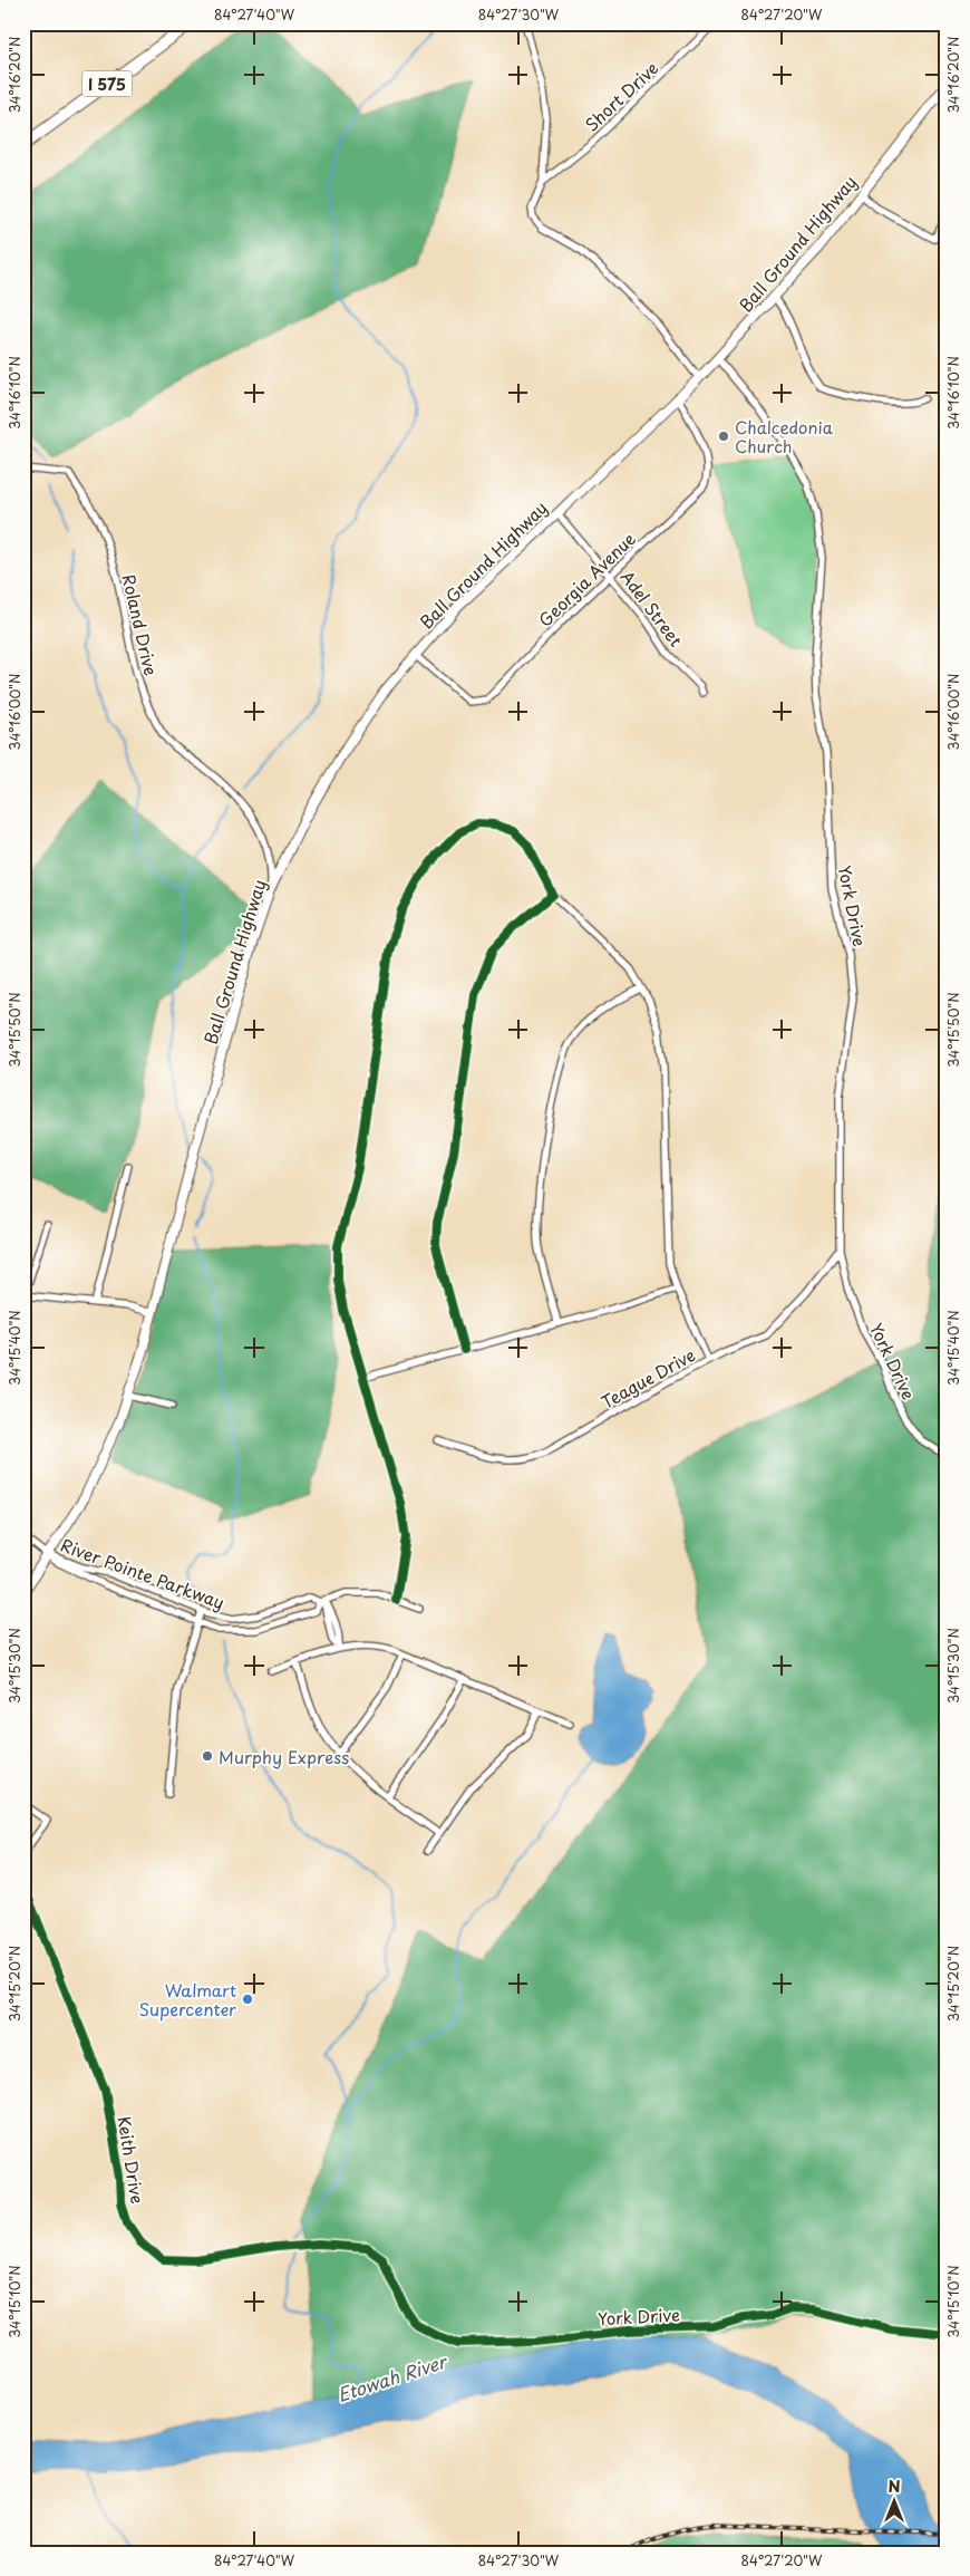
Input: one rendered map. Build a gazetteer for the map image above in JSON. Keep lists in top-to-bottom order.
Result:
{
  "streets": {
    "highway": ["I 575"],
    "main road": ["Ball Ground Highway"],
    "street": [
      "Short Drive",
      "Georgia Avenue",
      "Adel Street",
      "Roland Drive",
      "York Drive",
      "Teague Drive",
      "River Pointe Parkway",
      "Keith Drive"
    ]
  },
  "crossings": [
    ["Ball Ground Highway", "Georgia Avenue"],
    ["Ball Ground Highway", "Adel Street"],
    ["Ball Ground Highway", "Roland Drive"],
    ["Ball Ground Highway", "York Drive"],
    ["Ball Ground Highway", "River Pointe Parkway"],
    ["Georgia Avenue", "Adel Street"],
    ["York Drive", "Teague Drive"],
    ["York Drive", "Keith Drive"]
  ],
  "water": ["Etowah River"],
  "places": ["Chalcedonia Church", "Murphy Express", "Walmart Supercenter"],
  "north": "top",
  "coordinates": [
    "84°27'40\"W",
    "84°27'30\"W",
    "84°27'20\"W",
    "34°16'20\"N",
    "34°16'10\"N",
    "34°16'00\"N",
    "34°15'50\"N",
    "34°15'40\"N",
    "34°15'30\"N",
    "34°15'20\"N",
    "34°15'10\"N"
  ]
}
